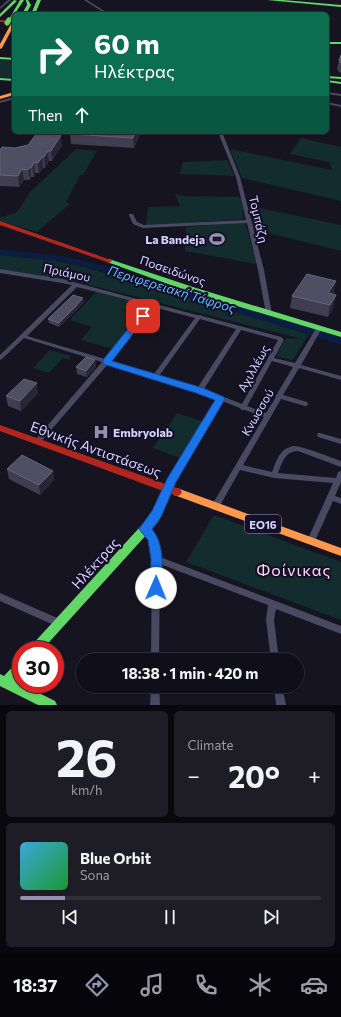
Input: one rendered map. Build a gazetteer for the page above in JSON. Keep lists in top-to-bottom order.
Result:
{
  "streets": {
    "main road": [
      "Ποσειδώνος",
      "Εθνικής Αντιστάσεως",
      "ΕΟ16",
      "Ηλέκτρας"
    ],
    "street": [
      "Τομπάζη",
      "Πριάμου",
      "Αχιλλέως",
      "Κνωσσού"
    ]
  },
  "crossings": [
    ["Τομπάζη", "Ποσειδώνος"],
    ["Ποσειδώνος", "Κνωσσού"],
    ["Πριάμου", "Αχιλλέως"],
    ["Κνωσσού", "Εθνικής Αντιστάσεως"],
    ["Εθνικής Αντιστάσεως", "Ηλέκτρας"]
  ],
  "districts": ["Φοίνικας"],
  "water": ["Περιφερειακή Τάφρος"],
  "places": {
    "sports": ["La Bandeja"],
    "hospital": ["Embryolab"]
  },
  "page": {
    "turn": ["60 m", "Ηλέκτρας"],
    "then": "Then",
    "limit": "30",
    "trip": "18:38 · 1 min · 420 m",
    "tile": [
      ["26", "km/h"],
      "Climate"
    ],
    "heat": ["−", "20°", "+"],
    "song": ["Blue Orbit", "Sona"],
    "tabs": "18:37"
  }
}
